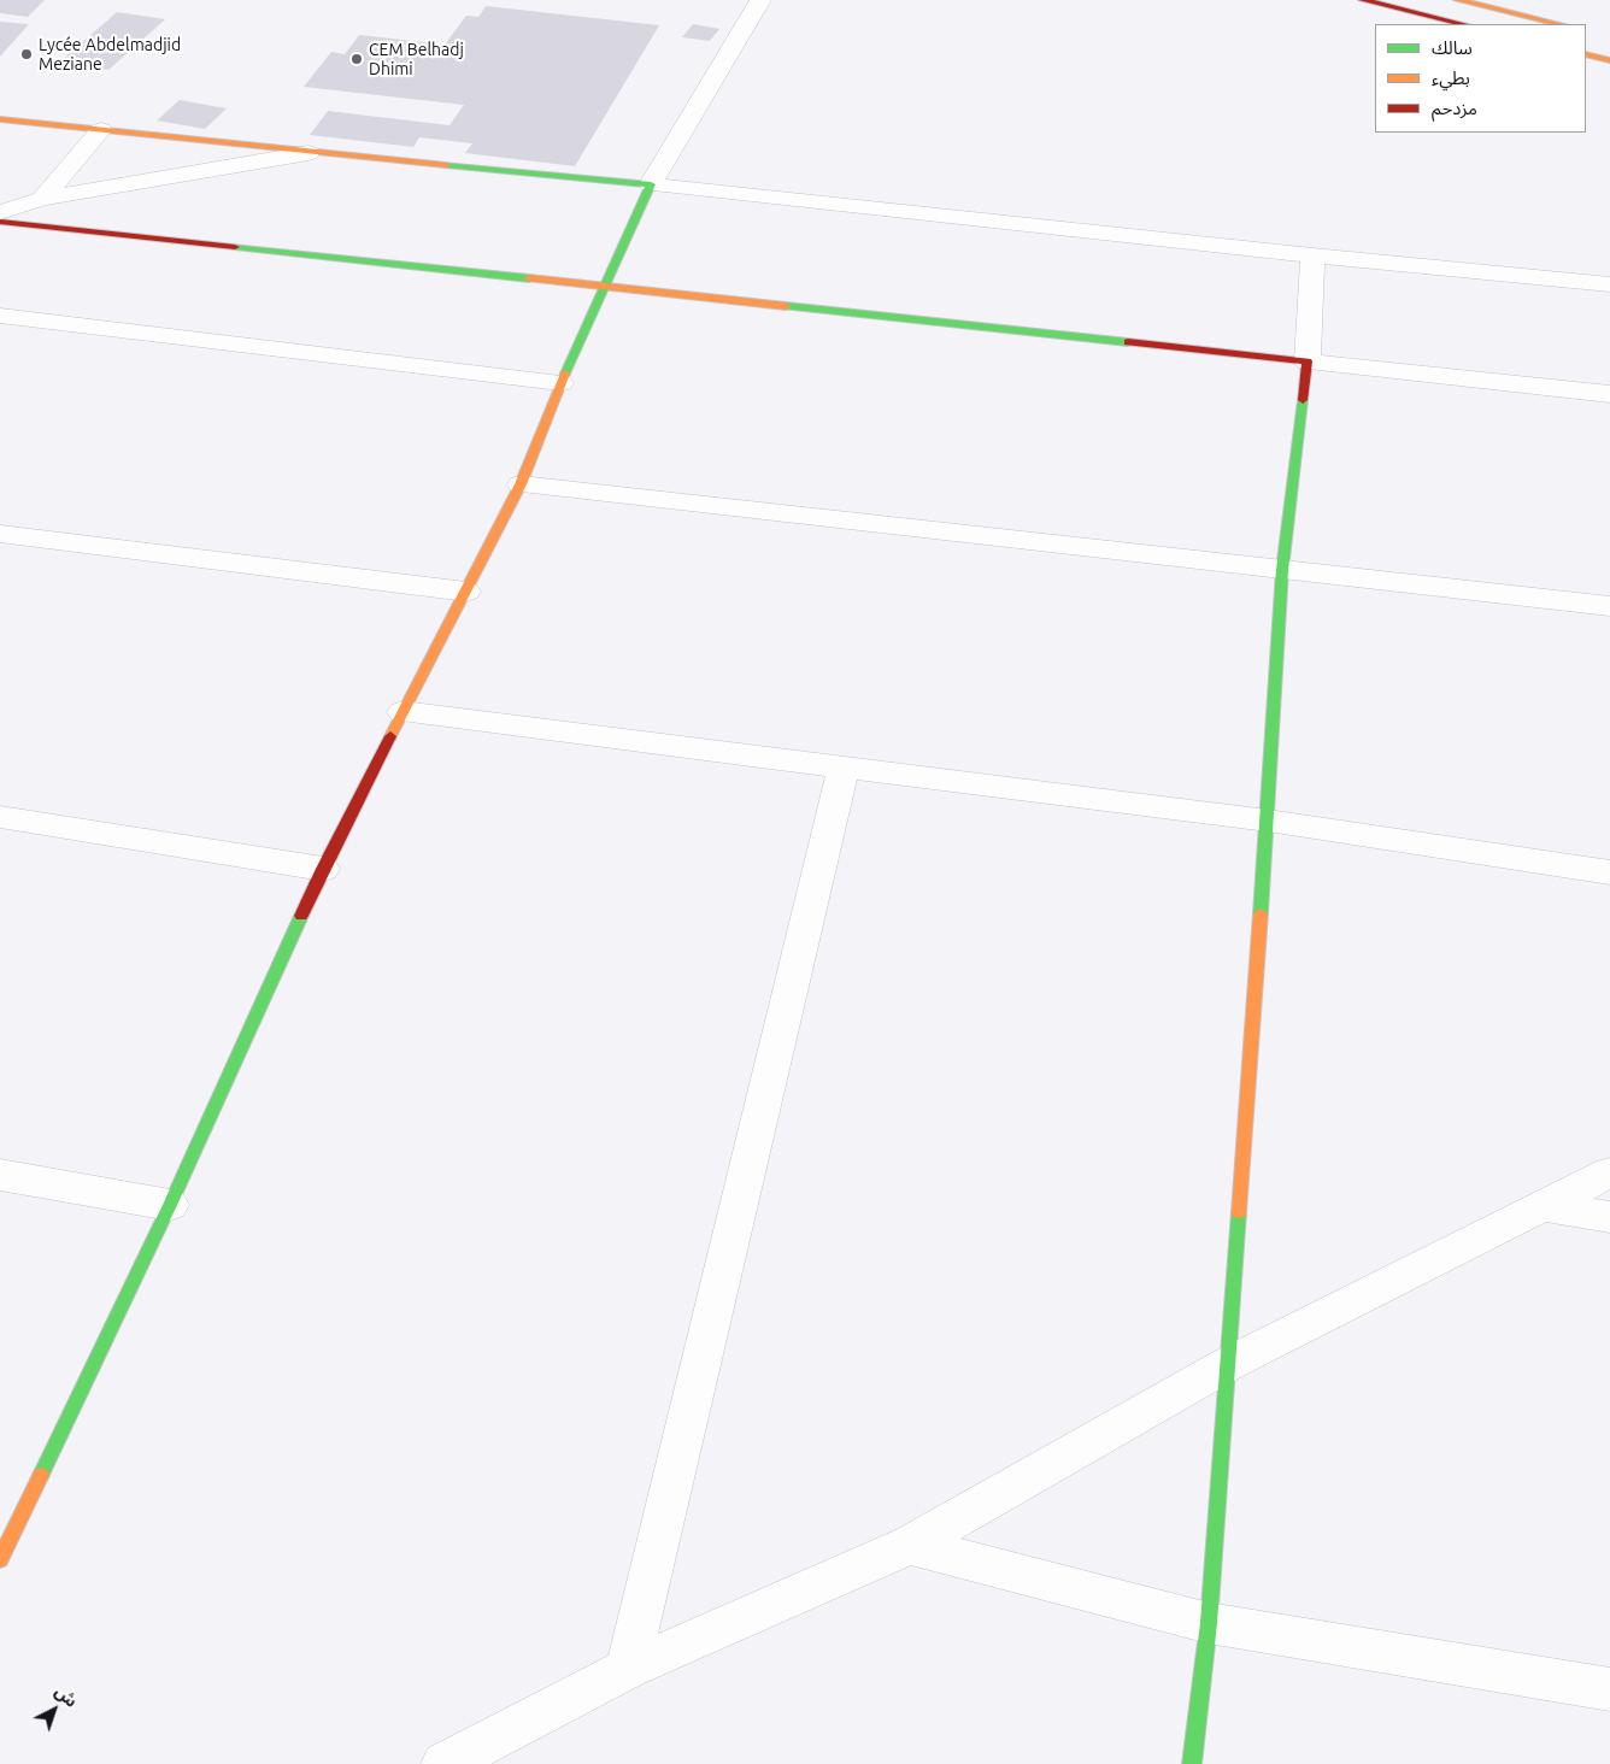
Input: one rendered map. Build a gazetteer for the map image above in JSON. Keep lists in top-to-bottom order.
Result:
{
  "places": ["Lycée Abdelmadjid Meziane", "CEM Belhadj Dhimi"],
  "legend": ["سالك", "بطيء", "مزدحم"],
  "north": "top right"
}
